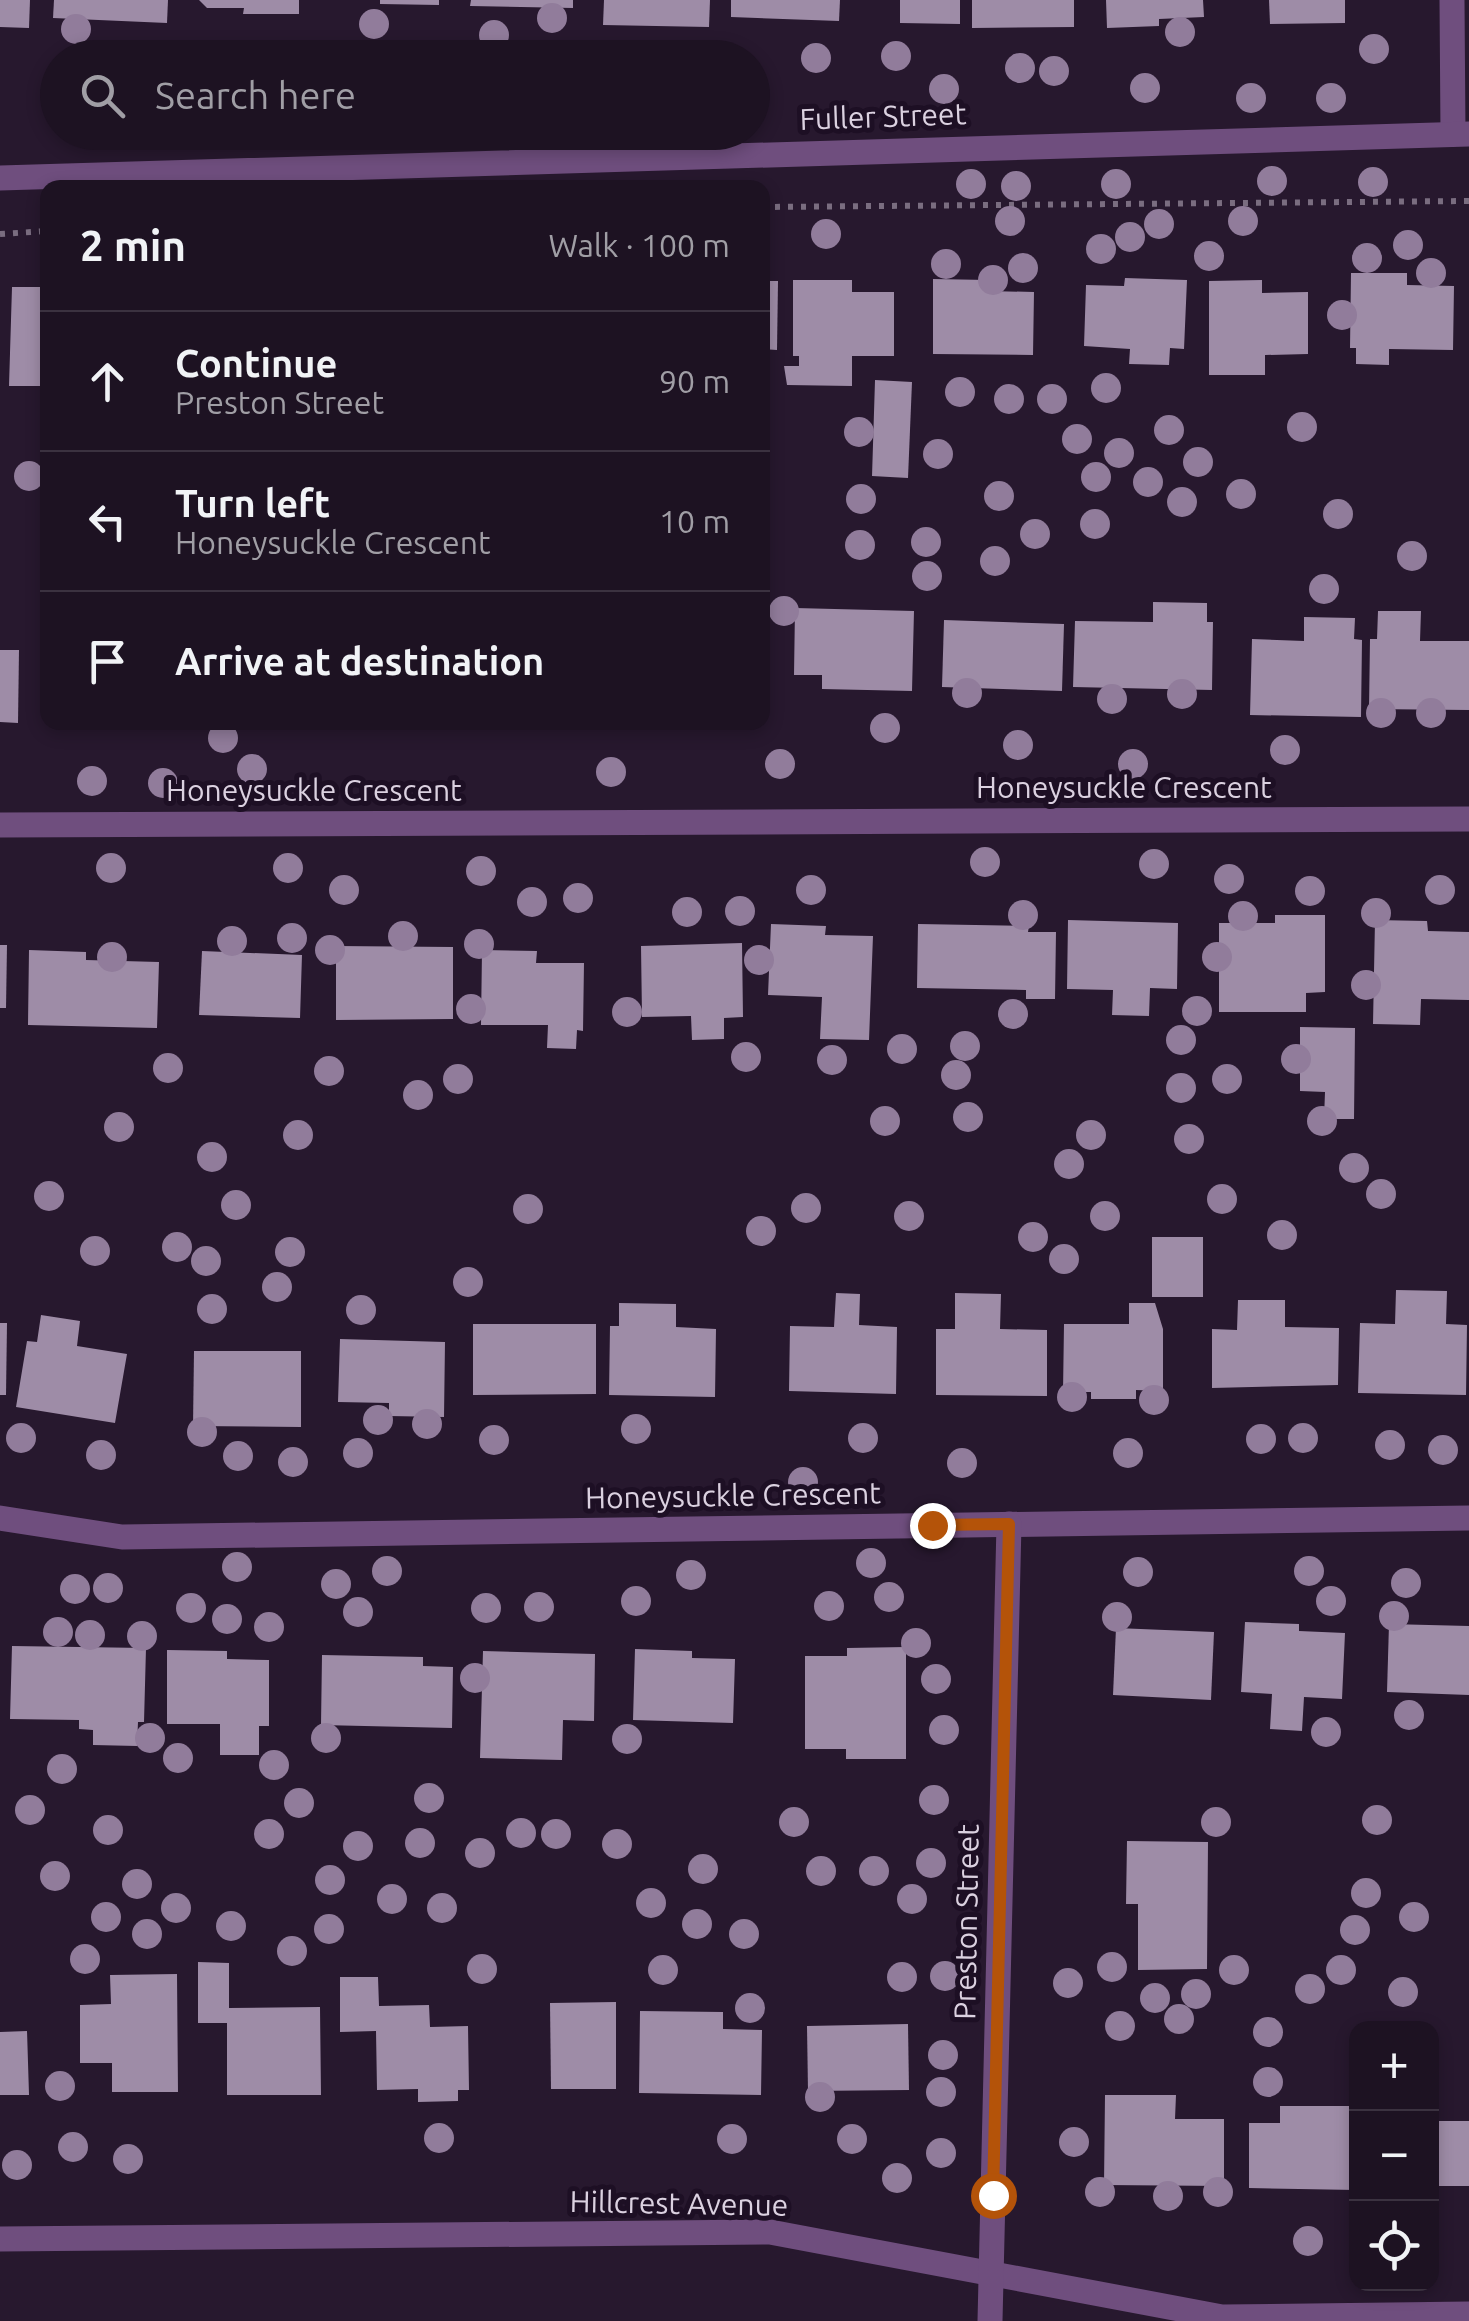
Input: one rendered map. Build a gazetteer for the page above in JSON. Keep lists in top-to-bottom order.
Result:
{
  "streets": {
    "street": [
      "Fuller Street",
      "Honeysuckle Crescent",
      "Preston Street",
      "Hillcrest Avenue"
    ]
  },
  "crossings": [
    ["Honeysuckle Crescent", "Preston Street"],
    ["Preston Street", "Hillcrest Avenue"]
  ],
  "page": {
    "search": "Search here",
    "heading": ["2 min", "Walk · 100 m"],
    "list": [
      ["Continue", "Preston Street", "90 m"],
      ["Turn left", "Honeysuckle Crescent", "10 m"],
      "Arrive at destination"
    ],
    "map_buttons": ["+", "−"]
  }
}
